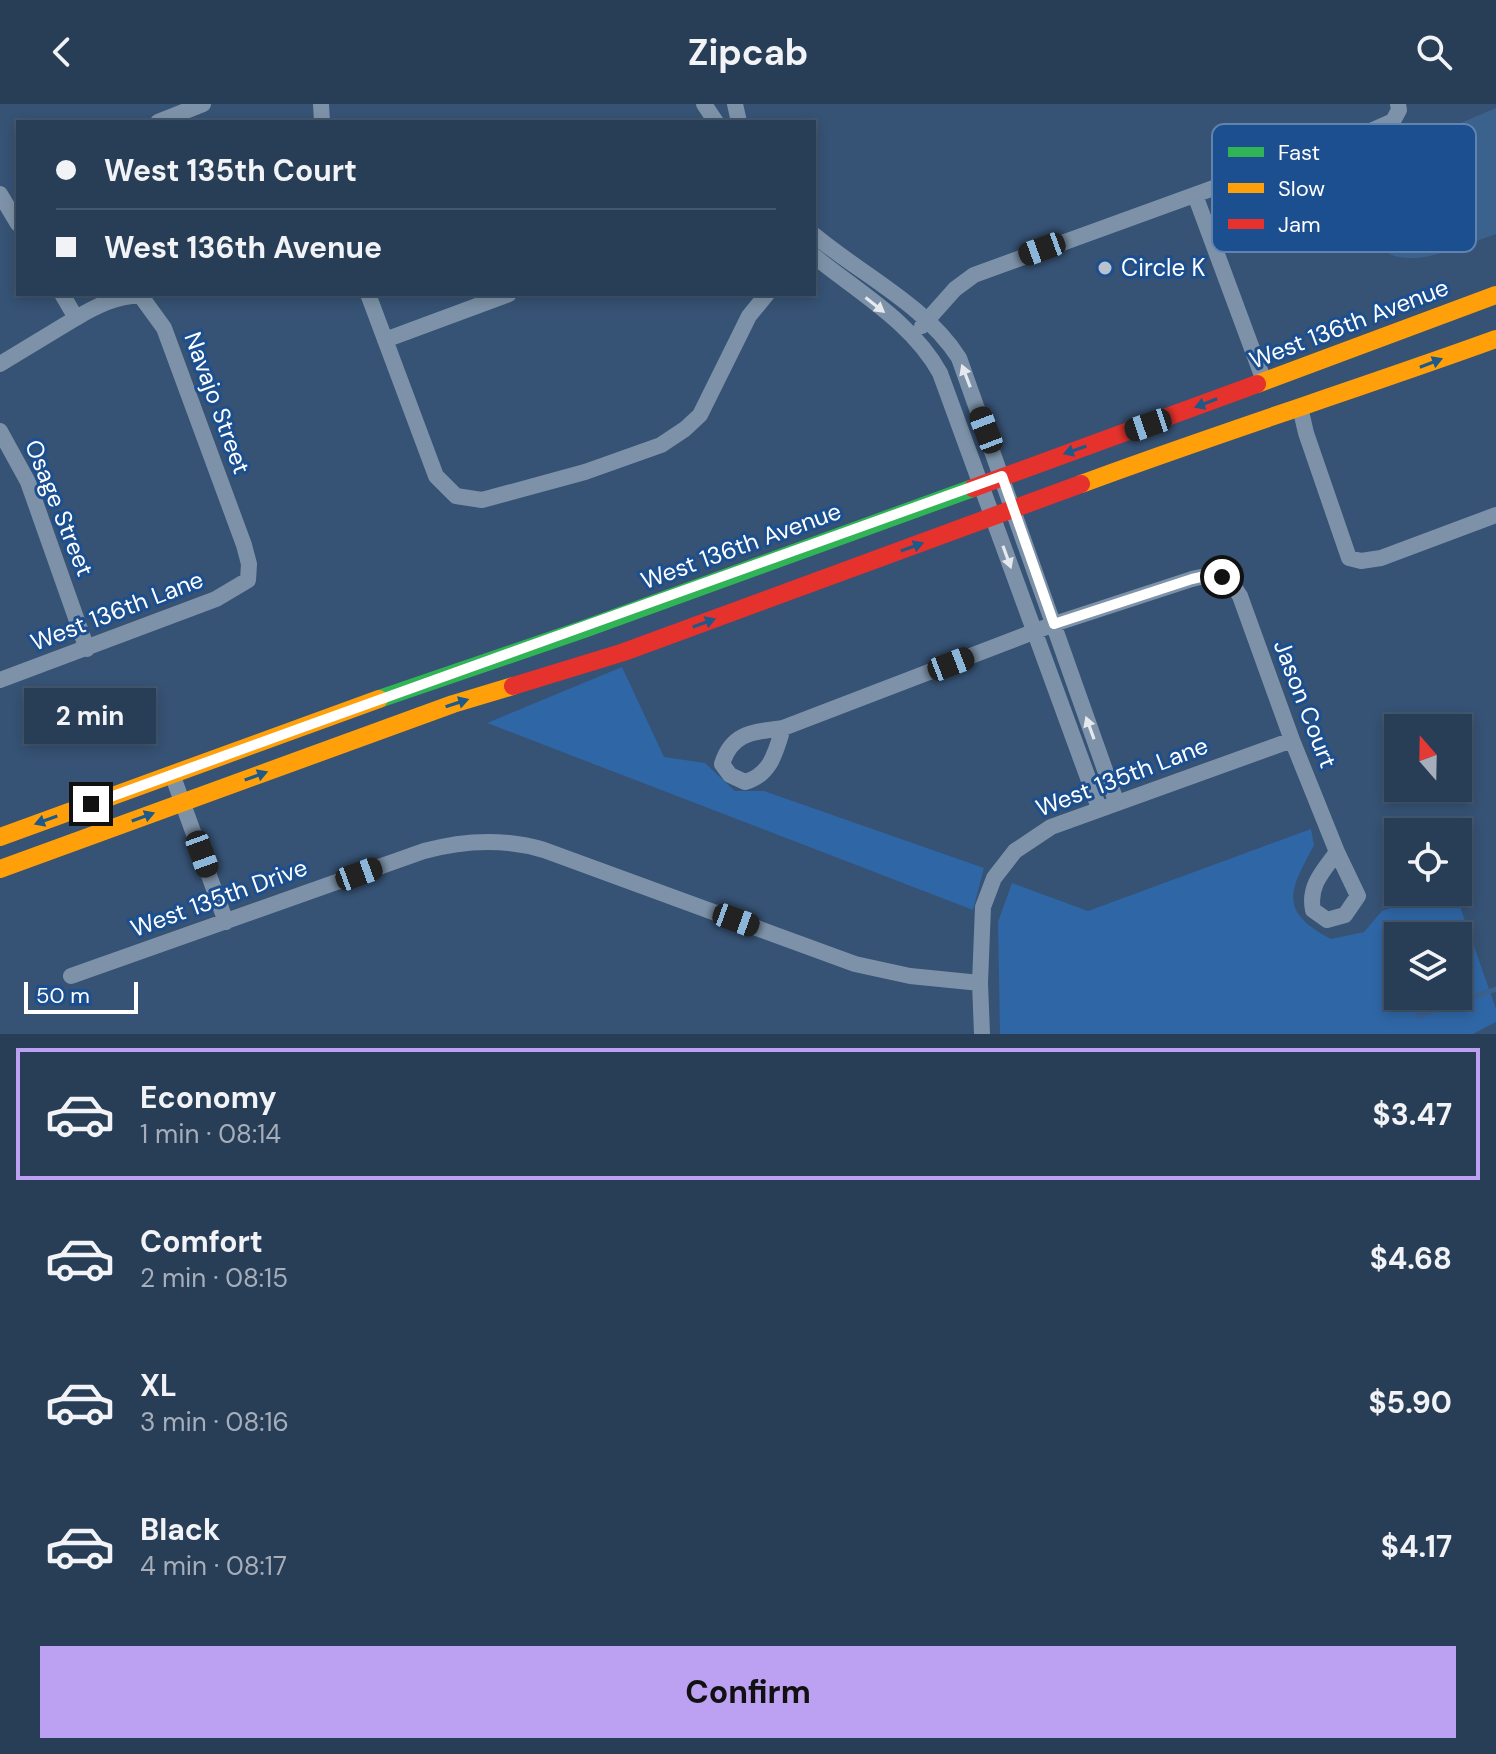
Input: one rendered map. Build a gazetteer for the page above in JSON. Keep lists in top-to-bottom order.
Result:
{
  "streets": {
    "main road": ["West 136th Avenue"],
    "street": [
      "Navajo Street",
      "Osage Street",
      "West 136th Lane",
      "Jason Court",
      "West 135th Lane",
      "West 135th Drive"
    ]
  },
  "crossings": [
    ["Navajo Street", "West 136th Lane"],
    ["Osage Street", "West 136th Lane"],
    ["Jason Court", "West 135th Lane"],
    ["West 135th Lane", "West 135th Drive"]
  ],
  "places": ["Circle K"],
  "legend": ["Fast", "Slow", "Jam"],
  "scale_bar": "50 m",
  "north": "top",
  "page": {
    "header": "Zipcab",
    "banner": ["West 135th Court", "West 136th Avenue"],
    "bubble": "2 min",
    "scale": "50 m",
    "list": [
      {
        "name": "Economy",
        "note": "1 min · 08:14",
        "value": "$3.47"
      },
      {
        "name": "Comfort",
        "note": "2 min · 08:15",
        "value": "$4.68"
      },
      {
        "name": "XL",
        "note": "3 min · 08:16",
        "value": "$5.90"
      },
      {
        "name": "Black",
        "note": "4 min · 08:17",
        "value": "$4.17"
      }
    ],
    "buttons": "Confirm"
  }
}
